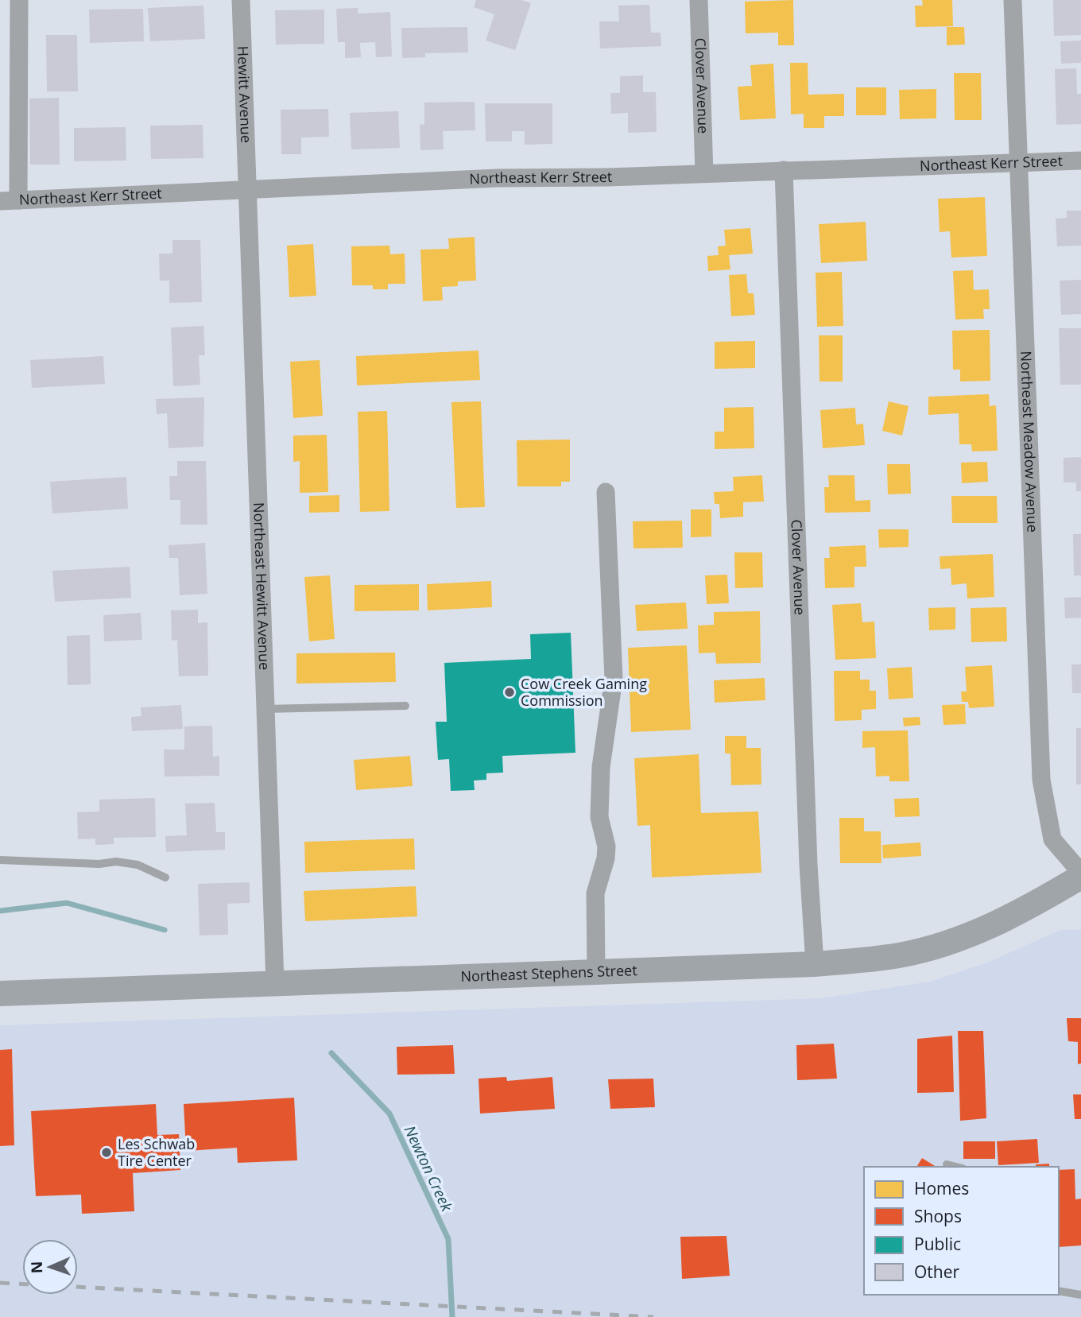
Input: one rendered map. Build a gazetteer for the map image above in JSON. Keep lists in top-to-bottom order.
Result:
{
  "streets": {
    "main road": ["Northeast Stephens Street"],
    "street": [
      "Clover Avenue",
      "Hewitt Avenue",
      "Northeast Kerr Street",
      "Northeast Meadow Avenue",
      "Northeast Hewitt Avenue"
    ]
  },
  "crossings": [
    ["Clover Avenue", "Northeast Kerr Street"],
    ["Clover Avenue", "Northeast Stephens Street"],
    ["Hewitt Avenue", "Northeast Kerr Street"],
    ["Hewitt Avenue", "Northeast Hewitt Avenue"],
    ["Northeast Kerr Street", "Northeast Meadow Avenue"],
    ["Northeast Kerr Street", "Northeast Hewitt Avenue"],
    ["Northeast Meadow Avenue", "Northeast Stephens Street"],
    ["Northeast Hewitt Avenue", "Northeast Stephens Street"]
  ],
  "water": ["Newton Creek"],
  "places": ["Cow Creek Gaming Commission", "Les Schwab Tire Center"],
  "legend": [
    "Homes",
    "Shops",
    "Public",
    "Other"
  ],
  "north": "left"
}
